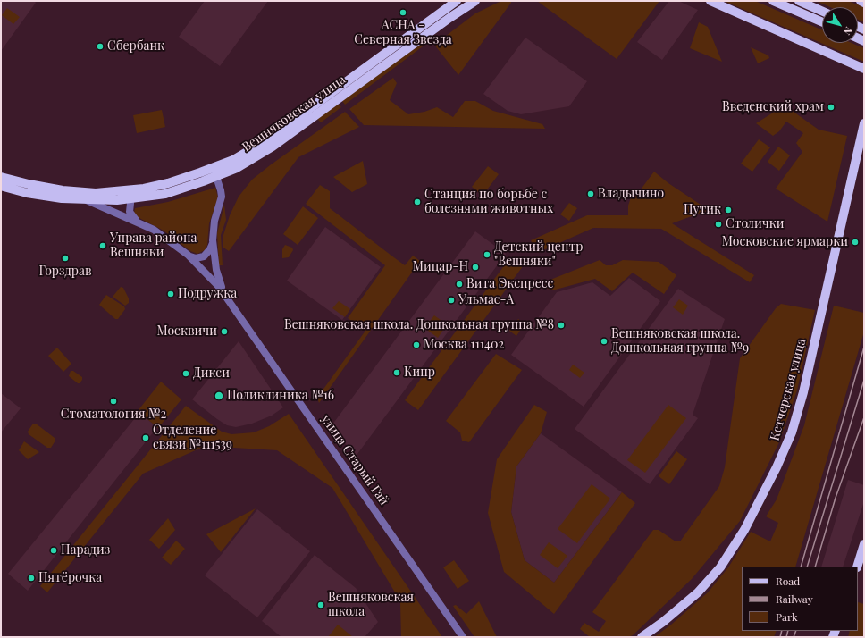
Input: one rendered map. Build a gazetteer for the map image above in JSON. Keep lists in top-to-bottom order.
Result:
{
  "streets": {
    "main road": ["Вешняковская улица", "Кетчерская улица"],
    "street": ["улица Старый Гай"]
  },
  "crossings": [
    ["Вешняковская улица", "улица Старый Гай"]
  ],
  "places": [
    "АСНА - Северная Звезда",
    "Сбербанк",
    "Введенский храм",
    "Владычино",
    "Станция по борьбе с болезнями животных",
    "Путик",
    "Столички",
    "Московские ярмарки",
    "Управа района Вешняки",
    "Детский центр \"Вешняки\"",
    "Горздрав",
    "Мицар-Н",
    "Вита Экспресс",
    "Подружка",
    "Ульмас-А",
    "Вешняковская школа. Дошкольная группа №8",
    "Москвичи",
    "Вешняковская школа. Дошкольная группа №9",
    "Москва 111402",
    "Кипр",
    "Дикси",
    "Поликлиника №16",
    "Стоматология №2",
    "Отделение связи №111539",
    "Парадиз",
    "Пятёрочка",
    "Вешняковская школа"
  ],
  "legend": ["Road", "Railway", "Park"],
  "north": "bottom right"
}
